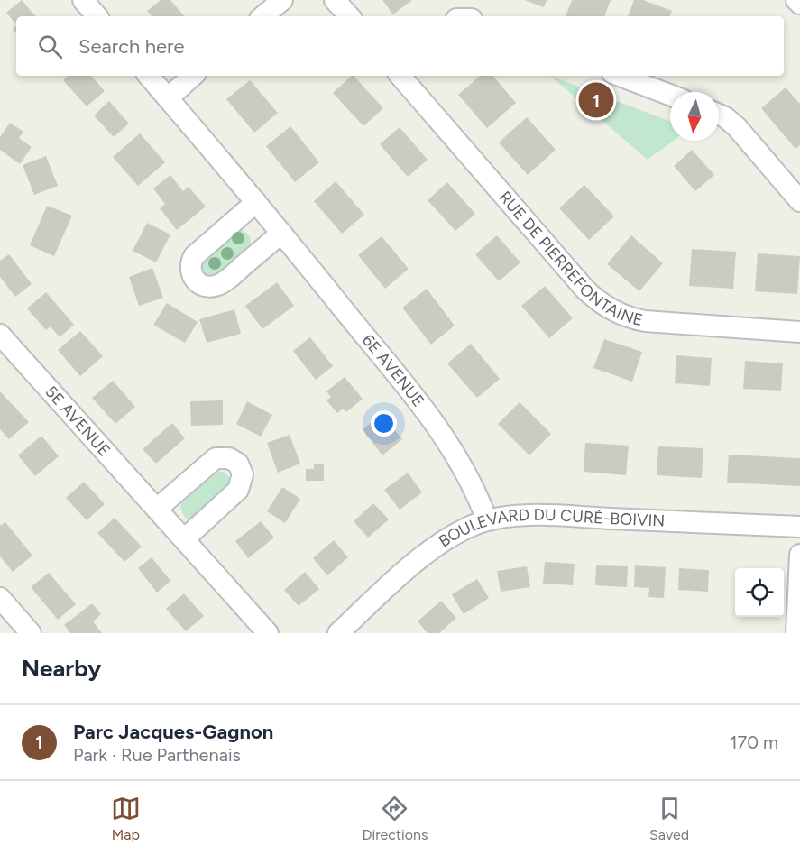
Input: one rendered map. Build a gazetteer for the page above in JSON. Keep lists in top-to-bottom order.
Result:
{
  "streets": {
    "street": [
      "RUE DE PIERREFONTAINE",
      "6E AVENUE",
      "5E AVENUE",
      "BOULEVARD DU CURÉ-BOIVIN"
    ]
  },
  "crossings": [
    ["6E AVENUE", "BOULEVARD DU CURÉ-BOIVIN"]
  ],
  "north": "bottom",
  "page": {
    "search": "Search here",
    "pins": "1",
    "heading": "Nearby",
    "list": [
      {
        "mark": "1",
        "name": "Parc Jacques-Gagnon",
        "note": "Park · Rue Parthenais",
        "value": "170 m"
      }
    ],
    "nav": ["Map", "Directions", "Saved"]
  }
}
